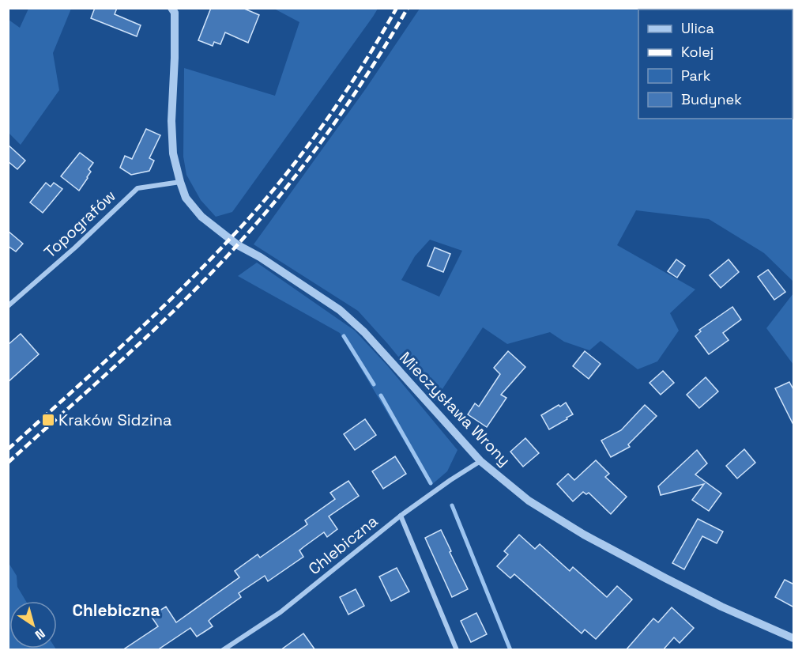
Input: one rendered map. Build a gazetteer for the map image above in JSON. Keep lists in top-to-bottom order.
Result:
{
  "streets": {
    "street": ["Topografów", "Mieczysława Wrony", "Chlebiczna"]
  },
  "crossings": [
    ["Topografów", "Mieczysława Wrony"],
    ["Mieczysława Wrony", "Chlebiczna"]
  ],
  "districts": ["Chlebiczna"],
  "places": {
    "transit": ["Kraków Sidzina"]
  },
  "legend": [
    "Ulica",
    "Kolej",
    "Park",
    "Budynek"
  ],
  "north": "bottom right"
}
